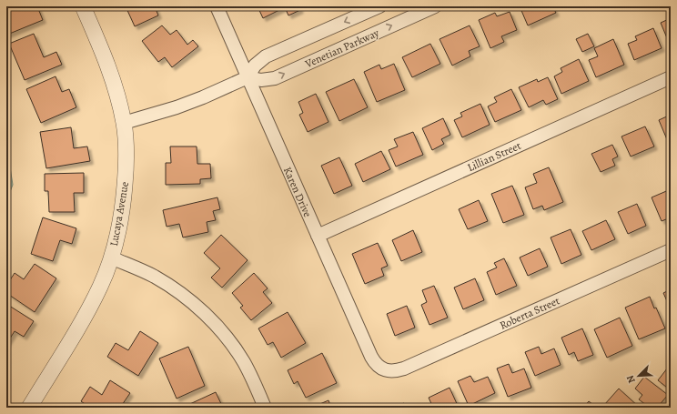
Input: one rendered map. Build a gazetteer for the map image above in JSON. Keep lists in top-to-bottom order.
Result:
{
  "streets": {
    "street": [
      "Venetian Parkway",
      "Lillian Street",
      "Karen Drive",
      "Lucaya Avenue",
      "Roberta Street"
    ]
  },
  "crossings": [
    ["Venetian Parkway", "Karen Drive"],
    ["Lillian Street", "Karen Drive"],
    ["Karen Drive", "Roberta Street"]
  ],
  "north": "bottom left"
}
